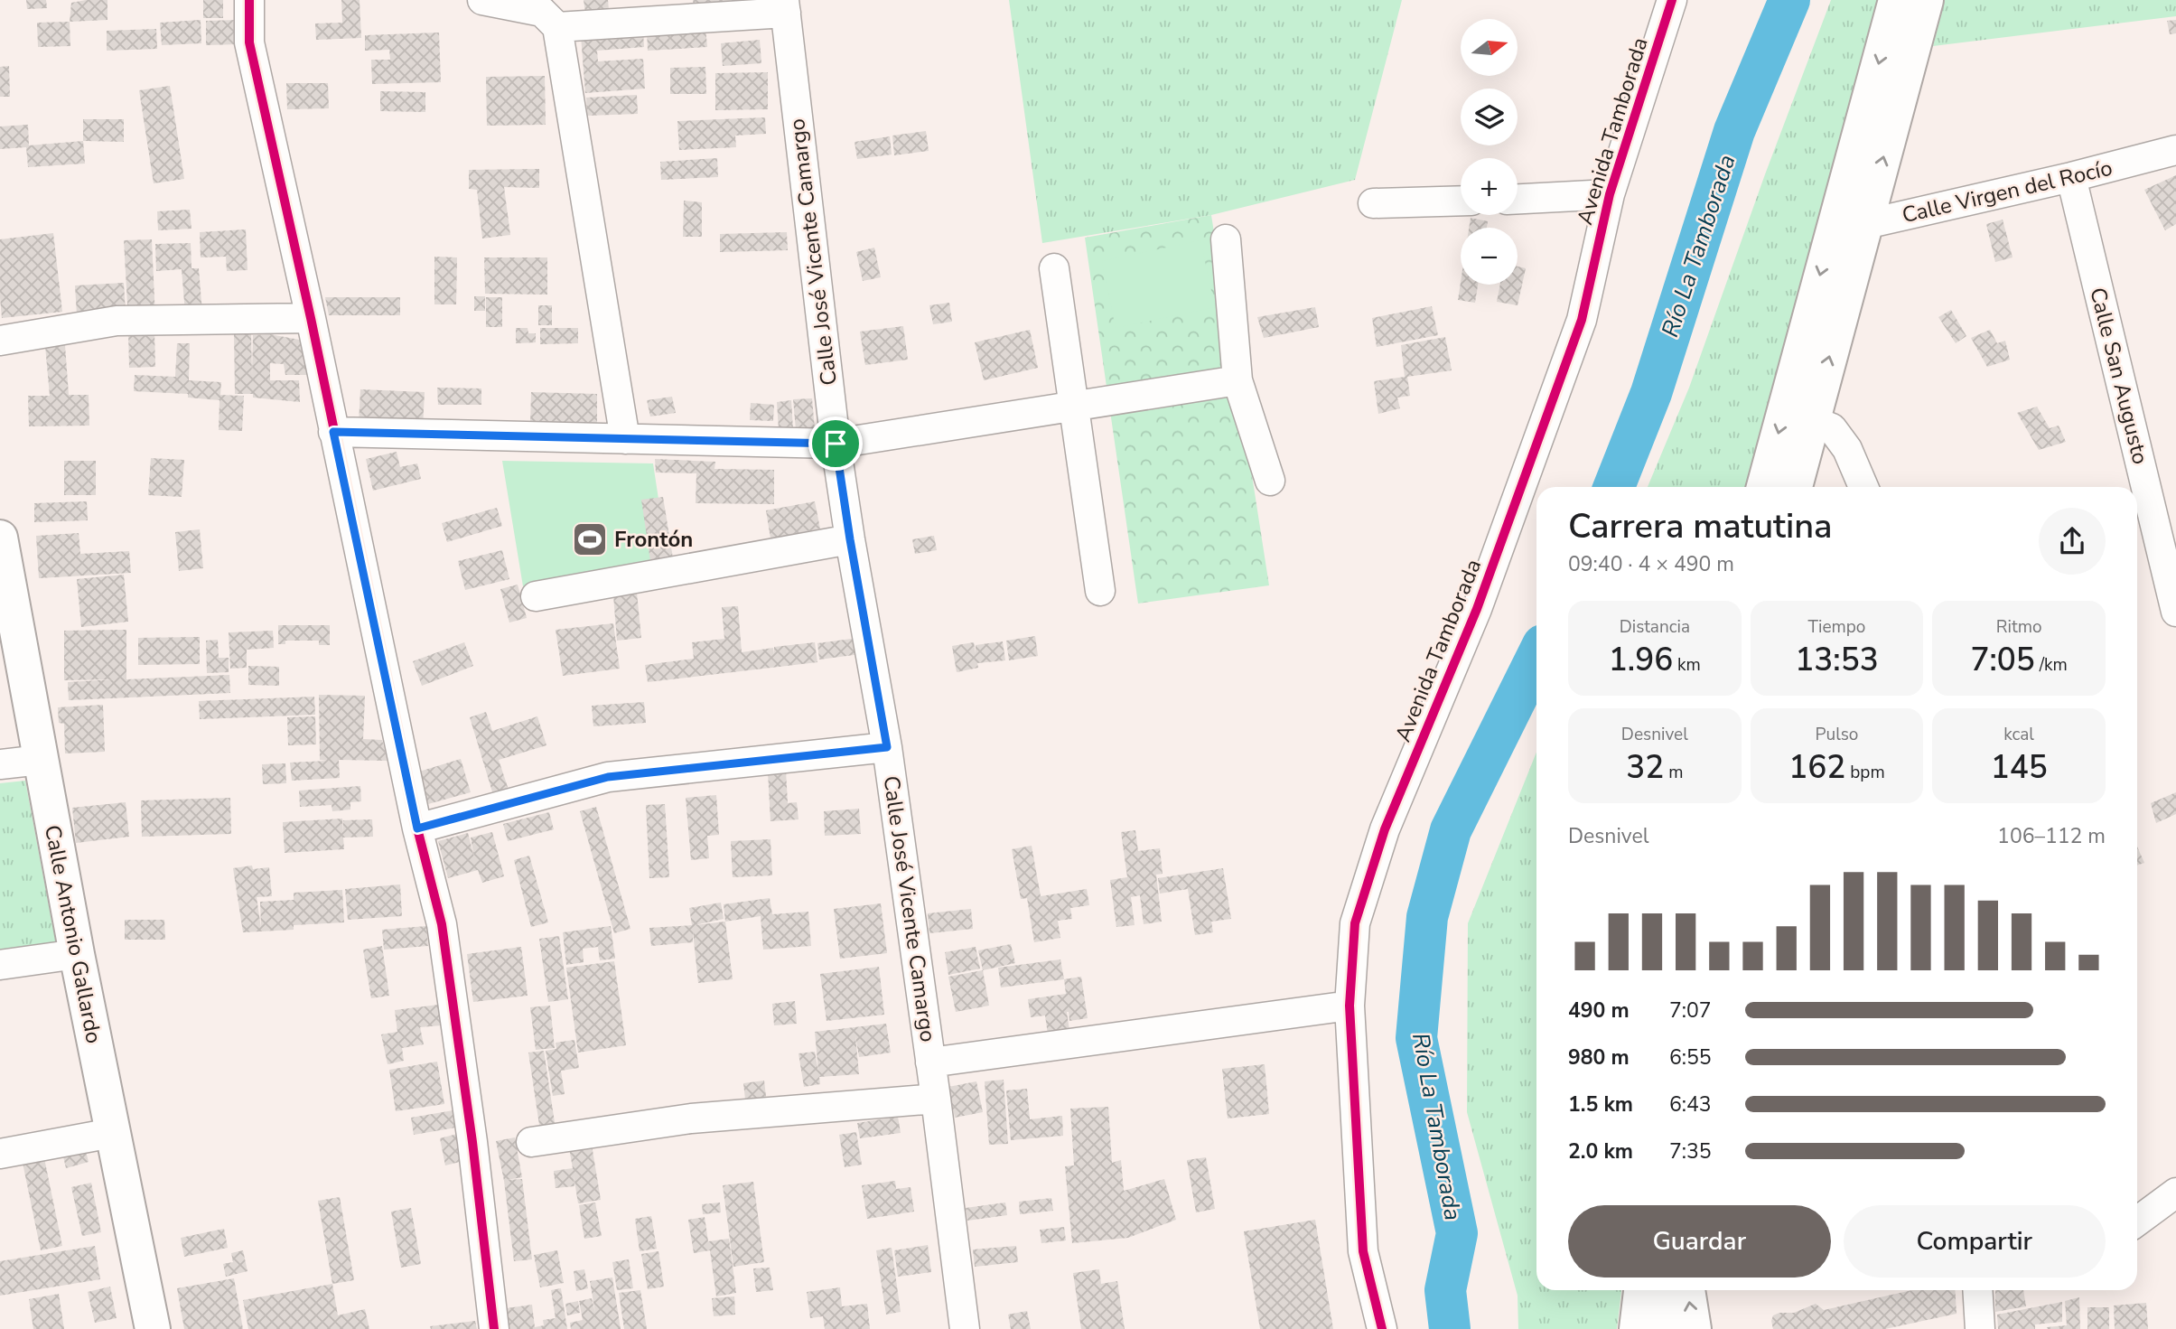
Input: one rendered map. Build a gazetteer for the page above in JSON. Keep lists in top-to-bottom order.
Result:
{
  "streets": {
    "main road": ["Calle Antonio Gallardo"],
    "street": [
      "Avenida Tamborada",
      "Calle Virgen del Rocío",
      "Calle José Vicente Camargo",
      "Calle San Augusto"
    ]
  },
  "crossings": [
    ["Calle Virgen del Rocío", "Calle San Augusto"]
  ],
  "water": ["Río La Tamborada"],
  "places": {
    "sports": ["Frontón"]
  },
  "north": "right",
  "page": {
    "map_buttons": ["+", "−"],
    "heading": ["Carrera matutina", "09:40 · 4 × 490 m"],
    "stats": [
      ["Distancia", "1.96 km"],
      ["Tiempo", "13:53"],
      ["Ritmo", "7:05 /km"],
      ["Desnivel", "32 m"],
      ["Pulso", "162 bpm"],
      ["kcal", "145"]
    ],
    "chart": ["Desnivel", "106–112 m"],
    "list": [
      {
        "name": "490 m",
        "note": "7:07"
      },
      {
        "name": "980 m",
        "note": "6:55"
      },
      {
        "name": "1.5 km",
        "note": "6:43"
      },
      {
        "name": "2.0 km",
        "note": "7:35"
      }
    ],
    "buttons": ["Guardar", "Compartir"]
  }
}
